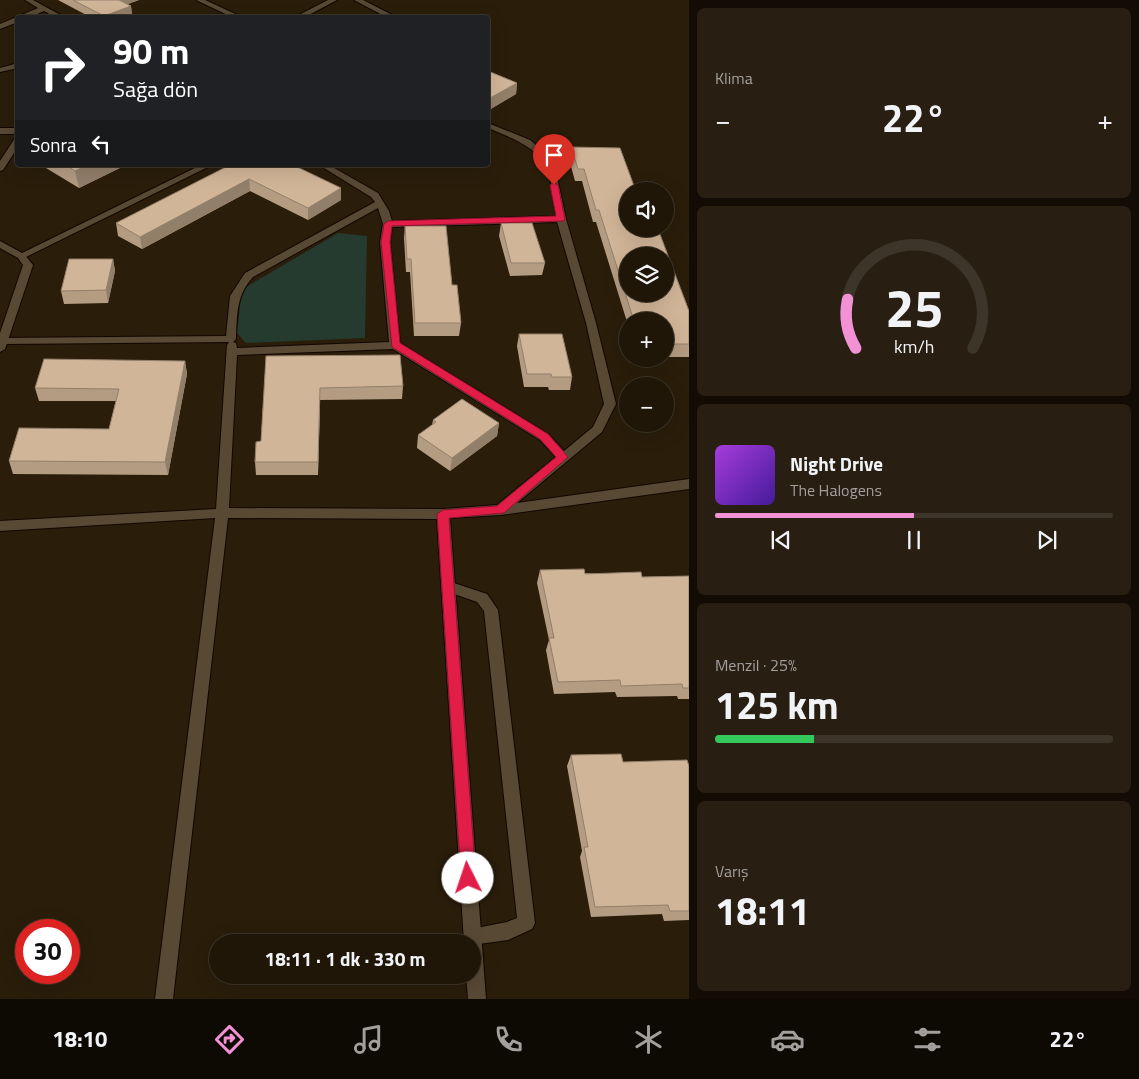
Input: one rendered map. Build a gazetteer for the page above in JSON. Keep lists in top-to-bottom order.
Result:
{
  "page": {
    "tile": [
      "Klima",
      ["Menzil · 25%", "125 km"],
      ["Varış", "18:11"]
    ],
    "turn": ["90 m", "Sağa dön"],
    "heat": ["−", "22°", "+"],
    "then": "Sonra",
    "map_buttons": ["+", "−"],
    "song": ["Night Drive", "The Halogens"],
    "limit": "30",
    "trip": "18:11 · 1 dk · 330 m",
    "tabs": ["18:10", "22°"],
    "gauge": ["25", "km/h"]
  }
}
